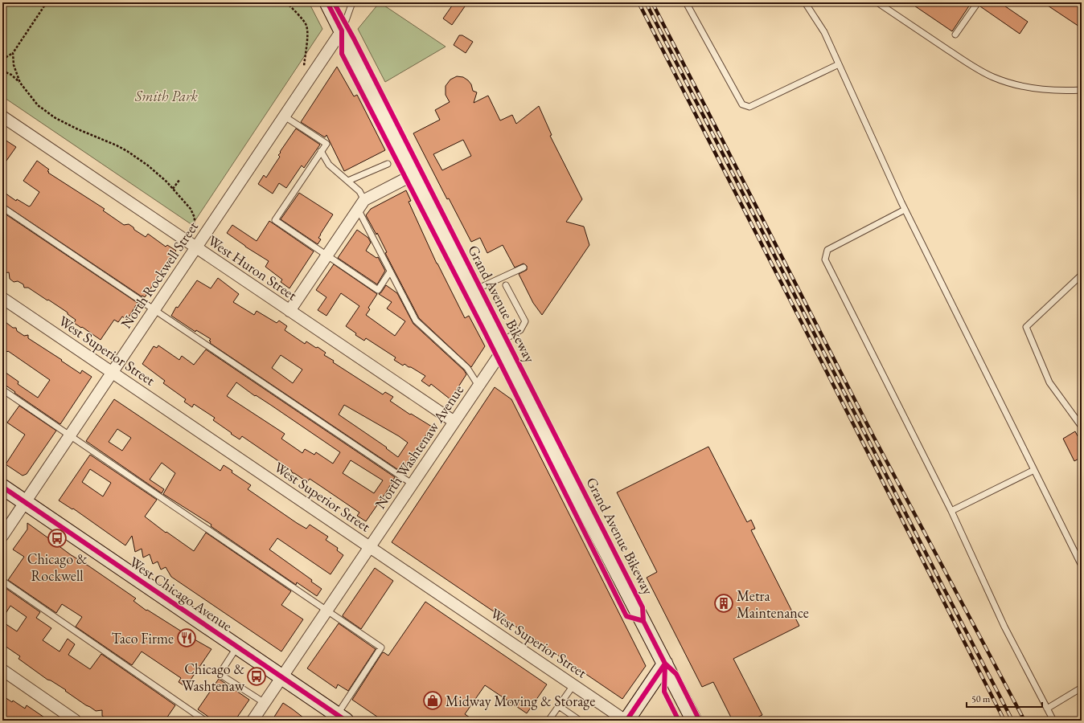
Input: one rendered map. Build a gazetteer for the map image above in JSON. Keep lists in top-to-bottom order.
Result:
{
  "streets": {
    "main road": ["West Chicago Avenue"],
    "street": [
      "West Huron Street",
      "North Rockwell Street",
      "West Superior Street",
      "North Washtenaw Avenue"
    ],
    "cycle path": ["Grand Avenue Bikeway"]
  },
  "crossings": [
    ["West Huron Street", "North Rockwell Street"],
    ["West Huron Street", "North Washtenaw Avenue"],
    ["North Rockwell Street", "West Superior Street"],
    ["North Rockwell Street", "West Chicago Avenue"],
    ["West Superior Street", "North Washtenaw Avenue"],
    ["North Washtenaw Avenue", "West Chicago Avenue"]
  ],
  "parks": ["Smith Park"],
  "places": {
    "bus stop": ["Chicago & Rockwell", "Chicago & Washtenaw"],
    "building": ["Metra Maintenance"],
    "restaurant": ["Taco Firme"],
    "shop": ["Midway Moving & Storage"]
  },
  "scale_bar": "50 m"
}
